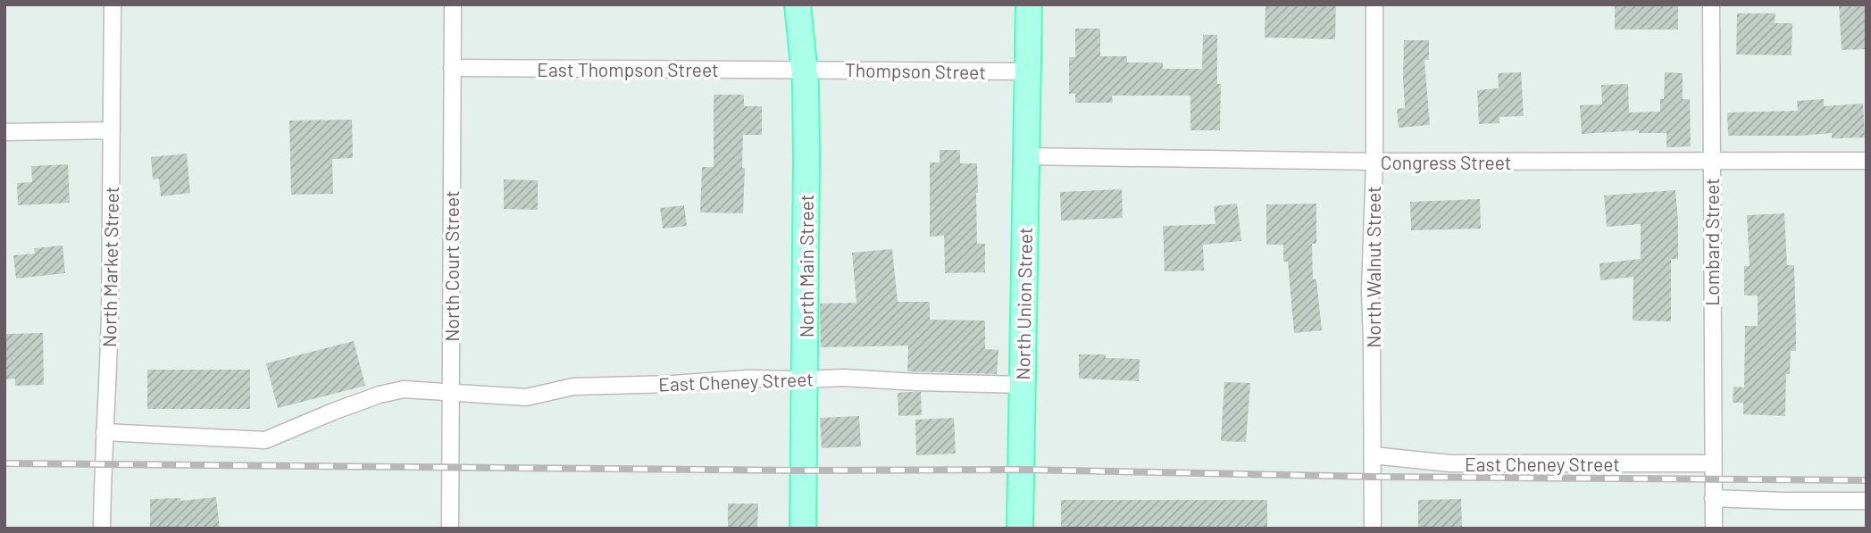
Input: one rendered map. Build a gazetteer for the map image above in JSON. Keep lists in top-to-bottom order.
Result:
{
  "streets": {
    "main road": ["North Main Street", "North Union Street"],
    "street": [
      "East Thompson Street",
      "Thompson Street",
      "Congress Street",
      "Lombard Street",
      "North Court Street",
      "North Market Street",
      "North Walnut Street",
      "East Cheney Street"
    ]
  },
  "crossings": [
    ["East Thompson Street", "Thompson Street"],
    ["East Thompson Street", "North Court Street"],
    ["East Thompson Street", "North Main Street"],
    ["Thompson Street", "North Main Street"],
    ["Thompson Street", "North Union Street"],
    ["Congress Street", "Lombard Street"],
    ["Congress Street", "North Walnut Street"],
    ["Congress Street", "North Union Street"],
    ["Lombard Street", "East Cheney Street"],
    ["North Court Street", "East Cheney Street"],
    ["North Main Street", "East Cheney Street"],
    ["North Market Street", "East Cheney Street"],
    ["North Walnut Street", "East Cheney Street"],
    ["North Union Street", "East Cheney Street"]
  ]
}
